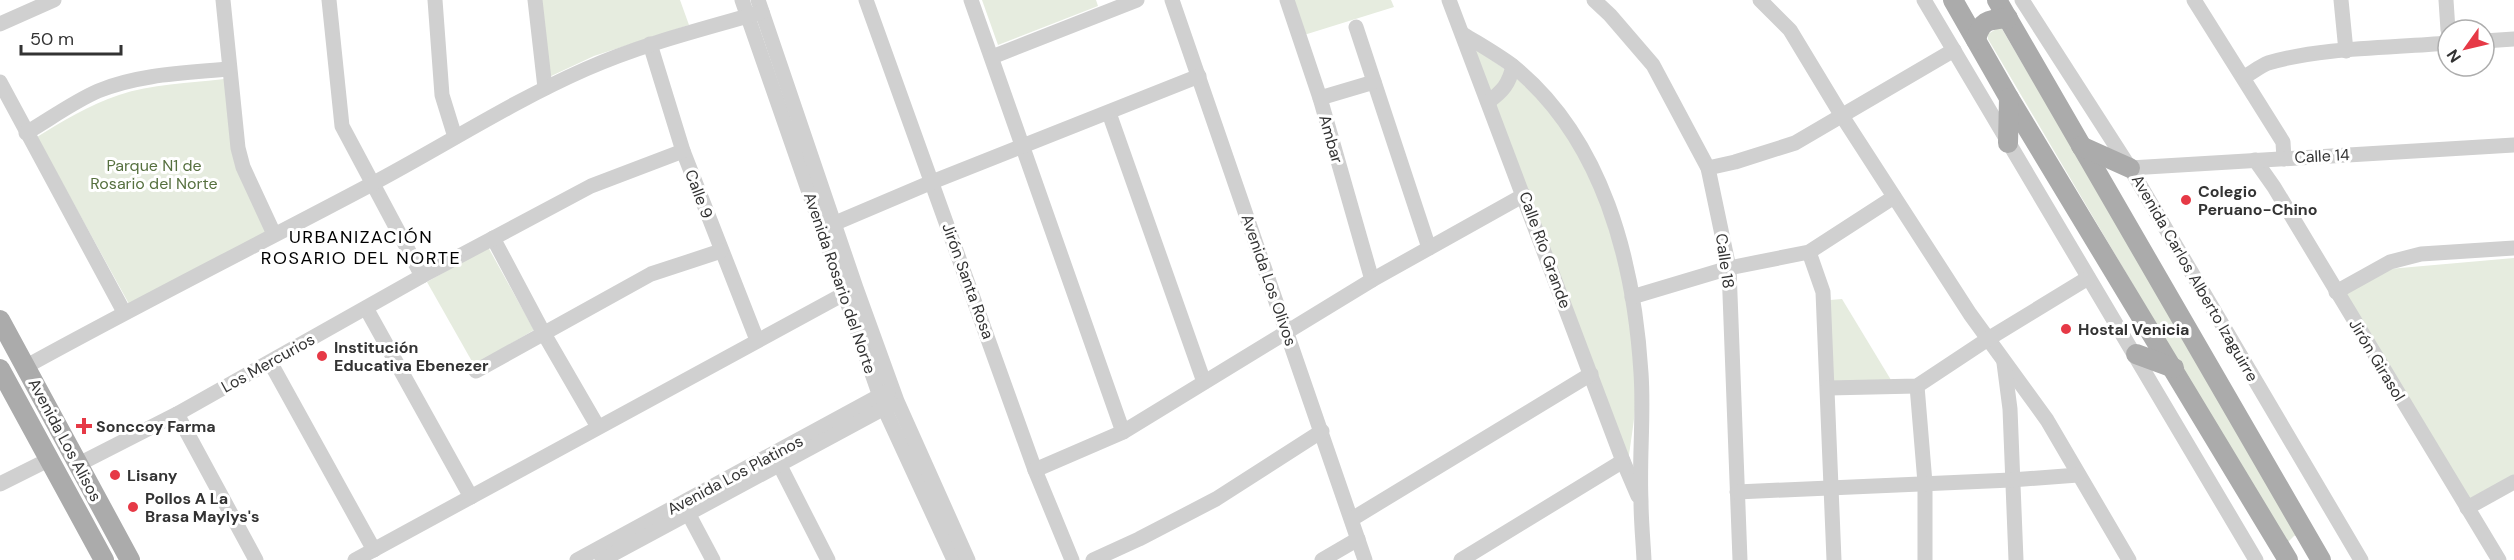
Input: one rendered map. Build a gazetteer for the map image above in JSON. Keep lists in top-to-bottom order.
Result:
{
  "streets": {
    "main road": ["Avenida Carlos Alberto Izaguirre", "Avenida Los Alisos"],
    "street": [
      "Ambar",
      "Calle 14",
      "Calle 9",
      "Calle Río Grande",
      "Calle 18",
      "Avenida Los Olivos",
      "Jirón Santa Rosa",
      "Avenida Rosario del Norte",
      "Jirón Girasol",
      "Los Mercurios",
      "Avenida Los Platinos"
    ]
  },
  "crossings": [
    ["Calle 14", "Avenida Carlos Alberto Izaguirre"],
    ["Calle 14", "Jirón Girasol"],
    ["Calle 9", "Los Mercurios"],
    ["Avenida Rosario del Norte", "Avenida Los Platinos"],
    ["Los Mercurios", "Avenida Los Alisos"]
  ],
  "districts": ["URBANIZACIÓN ROSARIO DEL NORTE"],
  "parks": ["Parque N1 de Rosario del Norte"],
  "places": {
    "other": [
      "Colegio Peruano-Chino",
      "Hostal Venicia",
      "Institución Educativa Ebenezer",
      "Lisany",
      "Pollos A La Brasa Maylys's"
    ],
    "health": ["Sonccoy Farma"]
  },
  "scale_bar": "50 m",
  "north": "bottom left"
}
